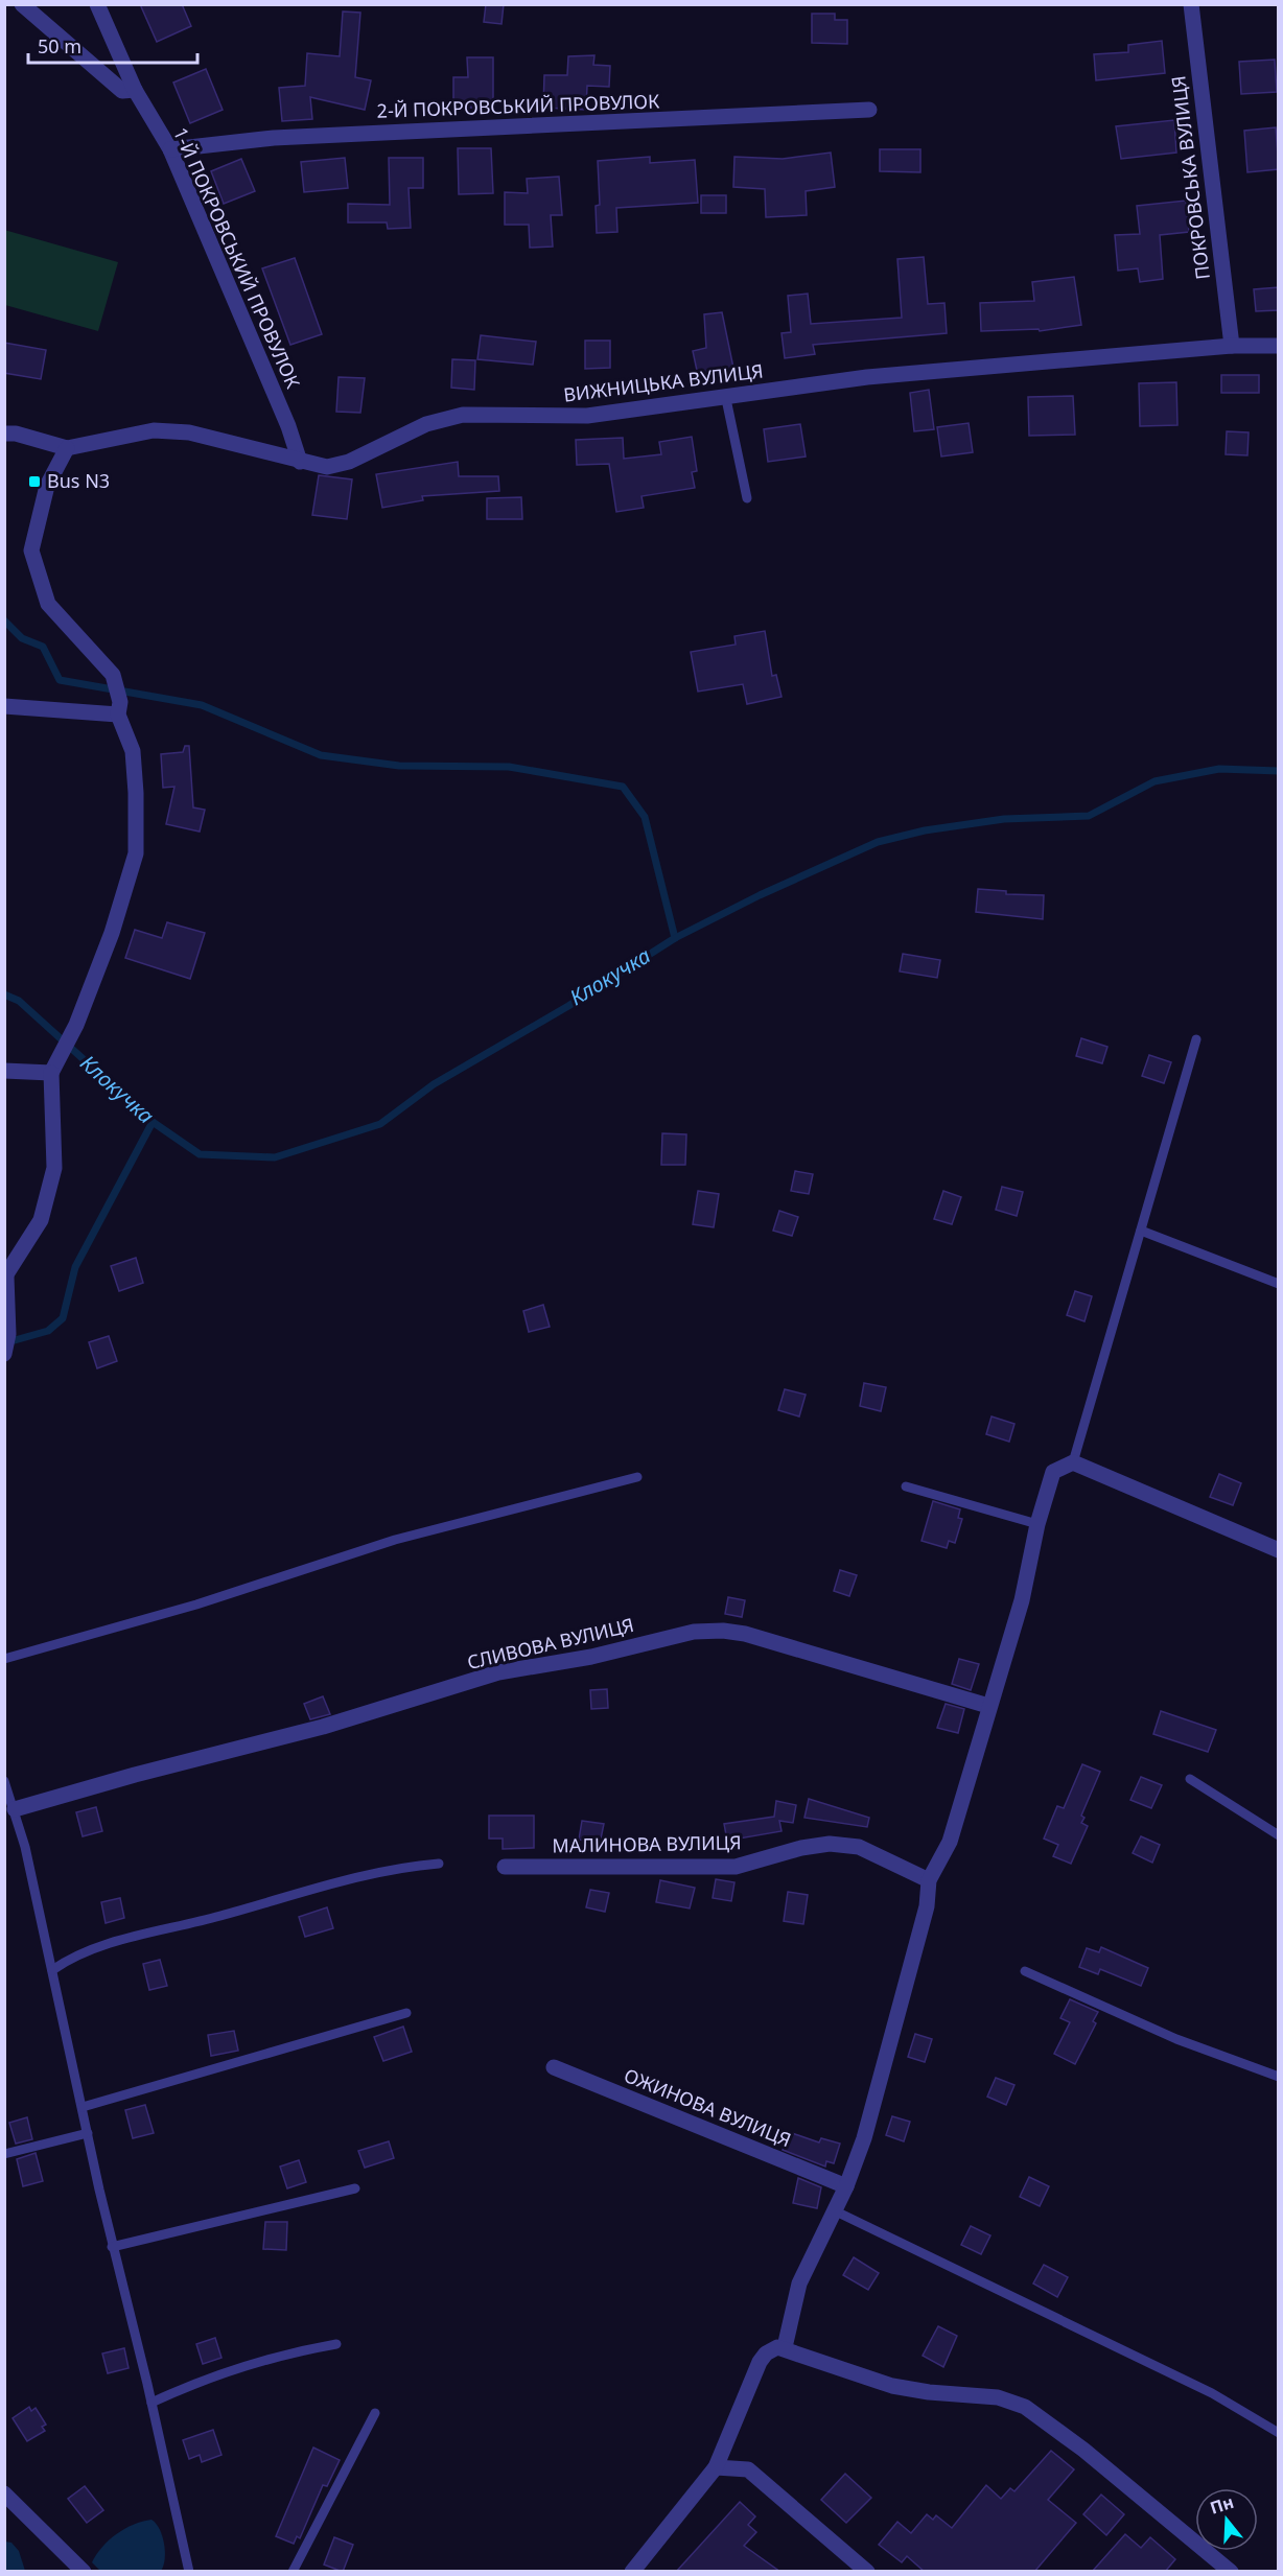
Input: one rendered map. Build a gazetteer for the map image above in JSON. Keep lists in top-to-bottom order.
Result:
{
  "streets": {
    "street": [
      "2-Й ПОКРОВСЬКИЙ ПРОВУЛОК",
      "ПОКРОВСЬКА ВУЛИЦЯ",
      "1-Й ПОКРОВСЬКИЙ ПРОВУЛОК",
      "ВИЖНИЦЬКА ВУЛИЦЯ",
      "СЛИВОВА ВУЛИЦЯ",
      "МАЛИНОВА ВУЛИЦЯ",
      "ОЖИНОВА ВУЛИЦЯ"
    ]
  },
  "crossings": [
    ["2-Й ПОКРОВСЬКИЙ ПРОВУЛОК", "1-Й ПОКРОВСЬКИЙ ПРОВУЛОК"],
    ["ПОКРОВСЬКА ВУЛИЦЯ", "ВИЖНИЦЬКА ВУЛИЦЯ"],
    ["1-Й ПОКРОВСЬКИЙ ПРОВУЛОК", "ВИЖНИЦЬКА ВУЛИЦЯ"]
  ],
  "water": ["Клокучка"],
  "places": {
    "transit": ["Bus N3"]
  },
  "scale_bar": "50 m",
  "north": "top"
}
